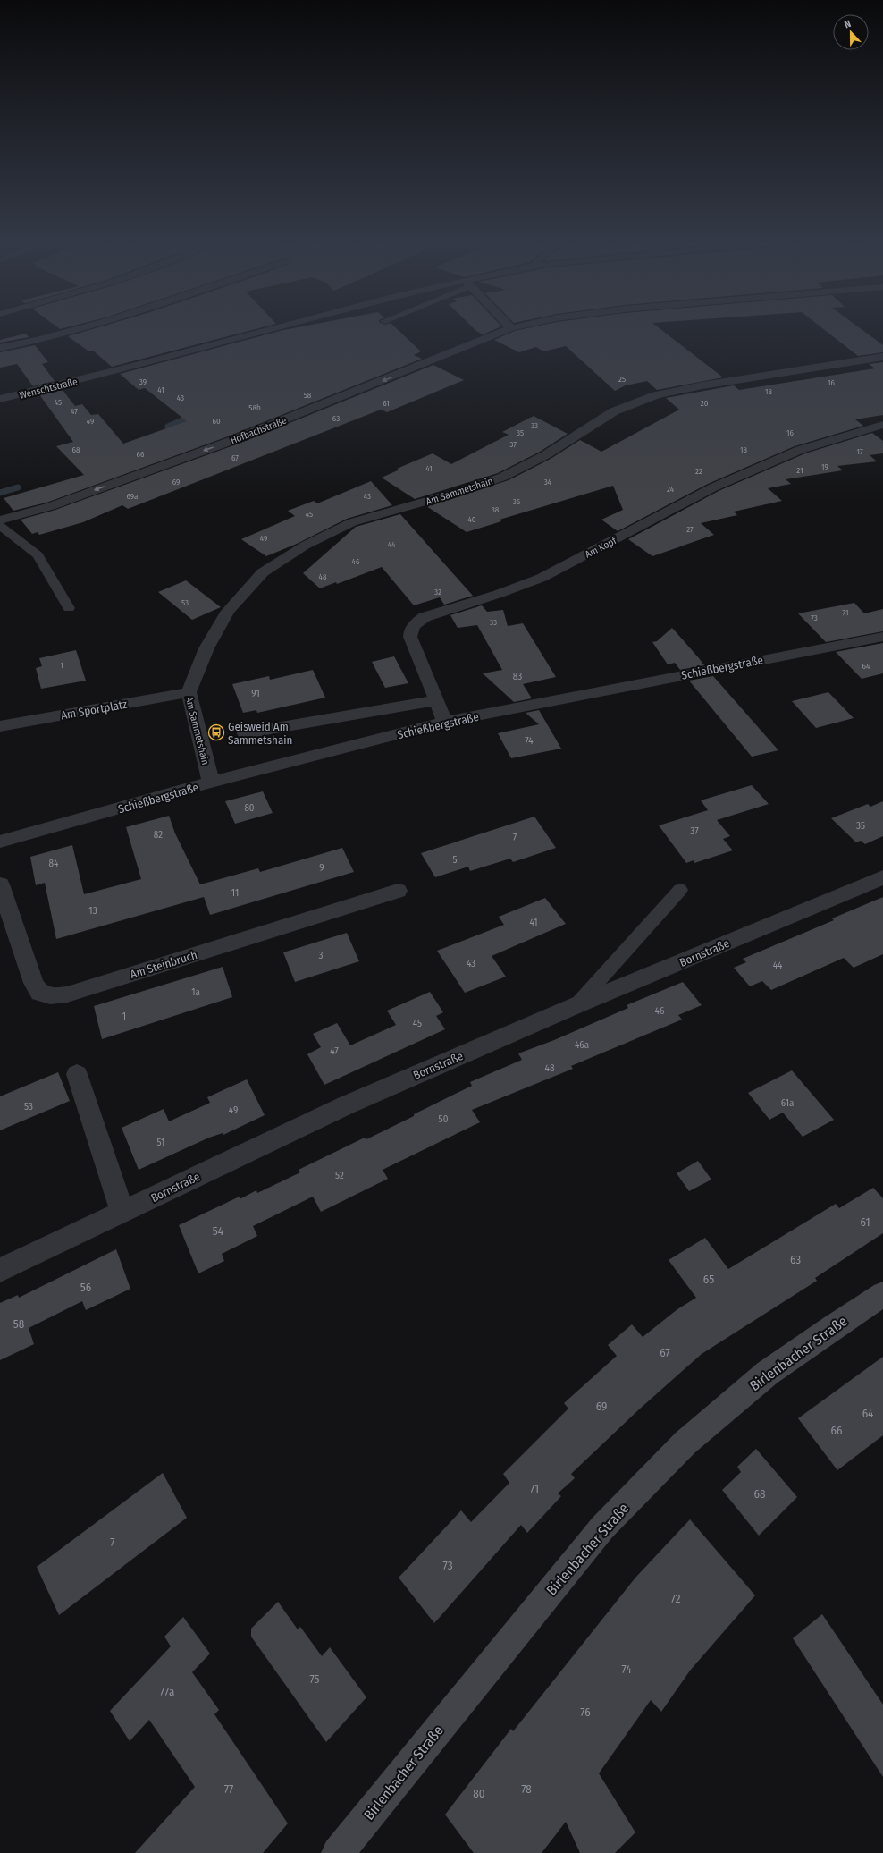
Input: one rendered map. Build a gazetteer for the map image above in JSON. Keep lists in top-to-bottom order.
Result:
{
  "streets": {
    "main road": ["Birlenbacher Straße"],
    "street": [
      "Wenschtstraße",
      "Hofbachstraße",
      "Am Sammetshain",
      "Am Kopf",
      "Schießbergstraße",
      "Am Sportplatz",
      "Bornstraße",
      "Am Steinbruch"
    ]
  },
  "crossings": [
    ["Am Sammetshain", "Schießbergstraße"],
    ["Am Sammetshain", "Am Sportplatz"],
    ["Am Kopf", "Schießbergstraße"]
  ],
  "one_way": ["Hofbachstraße"],
  "places": {
    "bus stop": ["Geisweid Am Sammetshain"]
  },
  "house_numbers": [
    "25",
    "39",
    "16",
    "41",
    "18",
    "58",
    "43",
    "45",
    "61",
    "20",
    "58b",
    "47",
    "63",
    "49",
    "60",
    "33",
    "35",
    "16",
    "37",
    "68",
    "18",
    "17",
    "66",
    "67",
    "19",
    "41",
    "21",
    "22",
    "69",
    "34",
    "24",
    "69a",
    "43",
    "36",
    "38",
    "45",
    "40",
    "27",
    "49",
    "44",
    "46",
    "48",
    "32",
    "53",
    "71",
    "73",
    "33",
    "1",
    "64",
    "83",
    "91",
    "74",
    "80",
    "35",
    "37",
    "82",
    "7",
    "5",
    "84",
    "9",
    "11",
    "13",
    "41",
    "3",
    "43",
    "44",
    "1a",
    "46",
    "1",
    "45",
    "46a",
    "47",
    "48",
    "61a",
    "53",
    "49",
    "50",
    "51",
    "52",
    "61",
    "54",
    "63",
    "65",
    "56",
    "58",
    "67",
    "69",
    "64",
    "66",
    "71",
    "68",
    "7",
    "73",
    "72",
    "74",
    "75",
    "77a",
    "76",
    "77",
    "78",
    "80"
  ],
  "north": "top"
}
